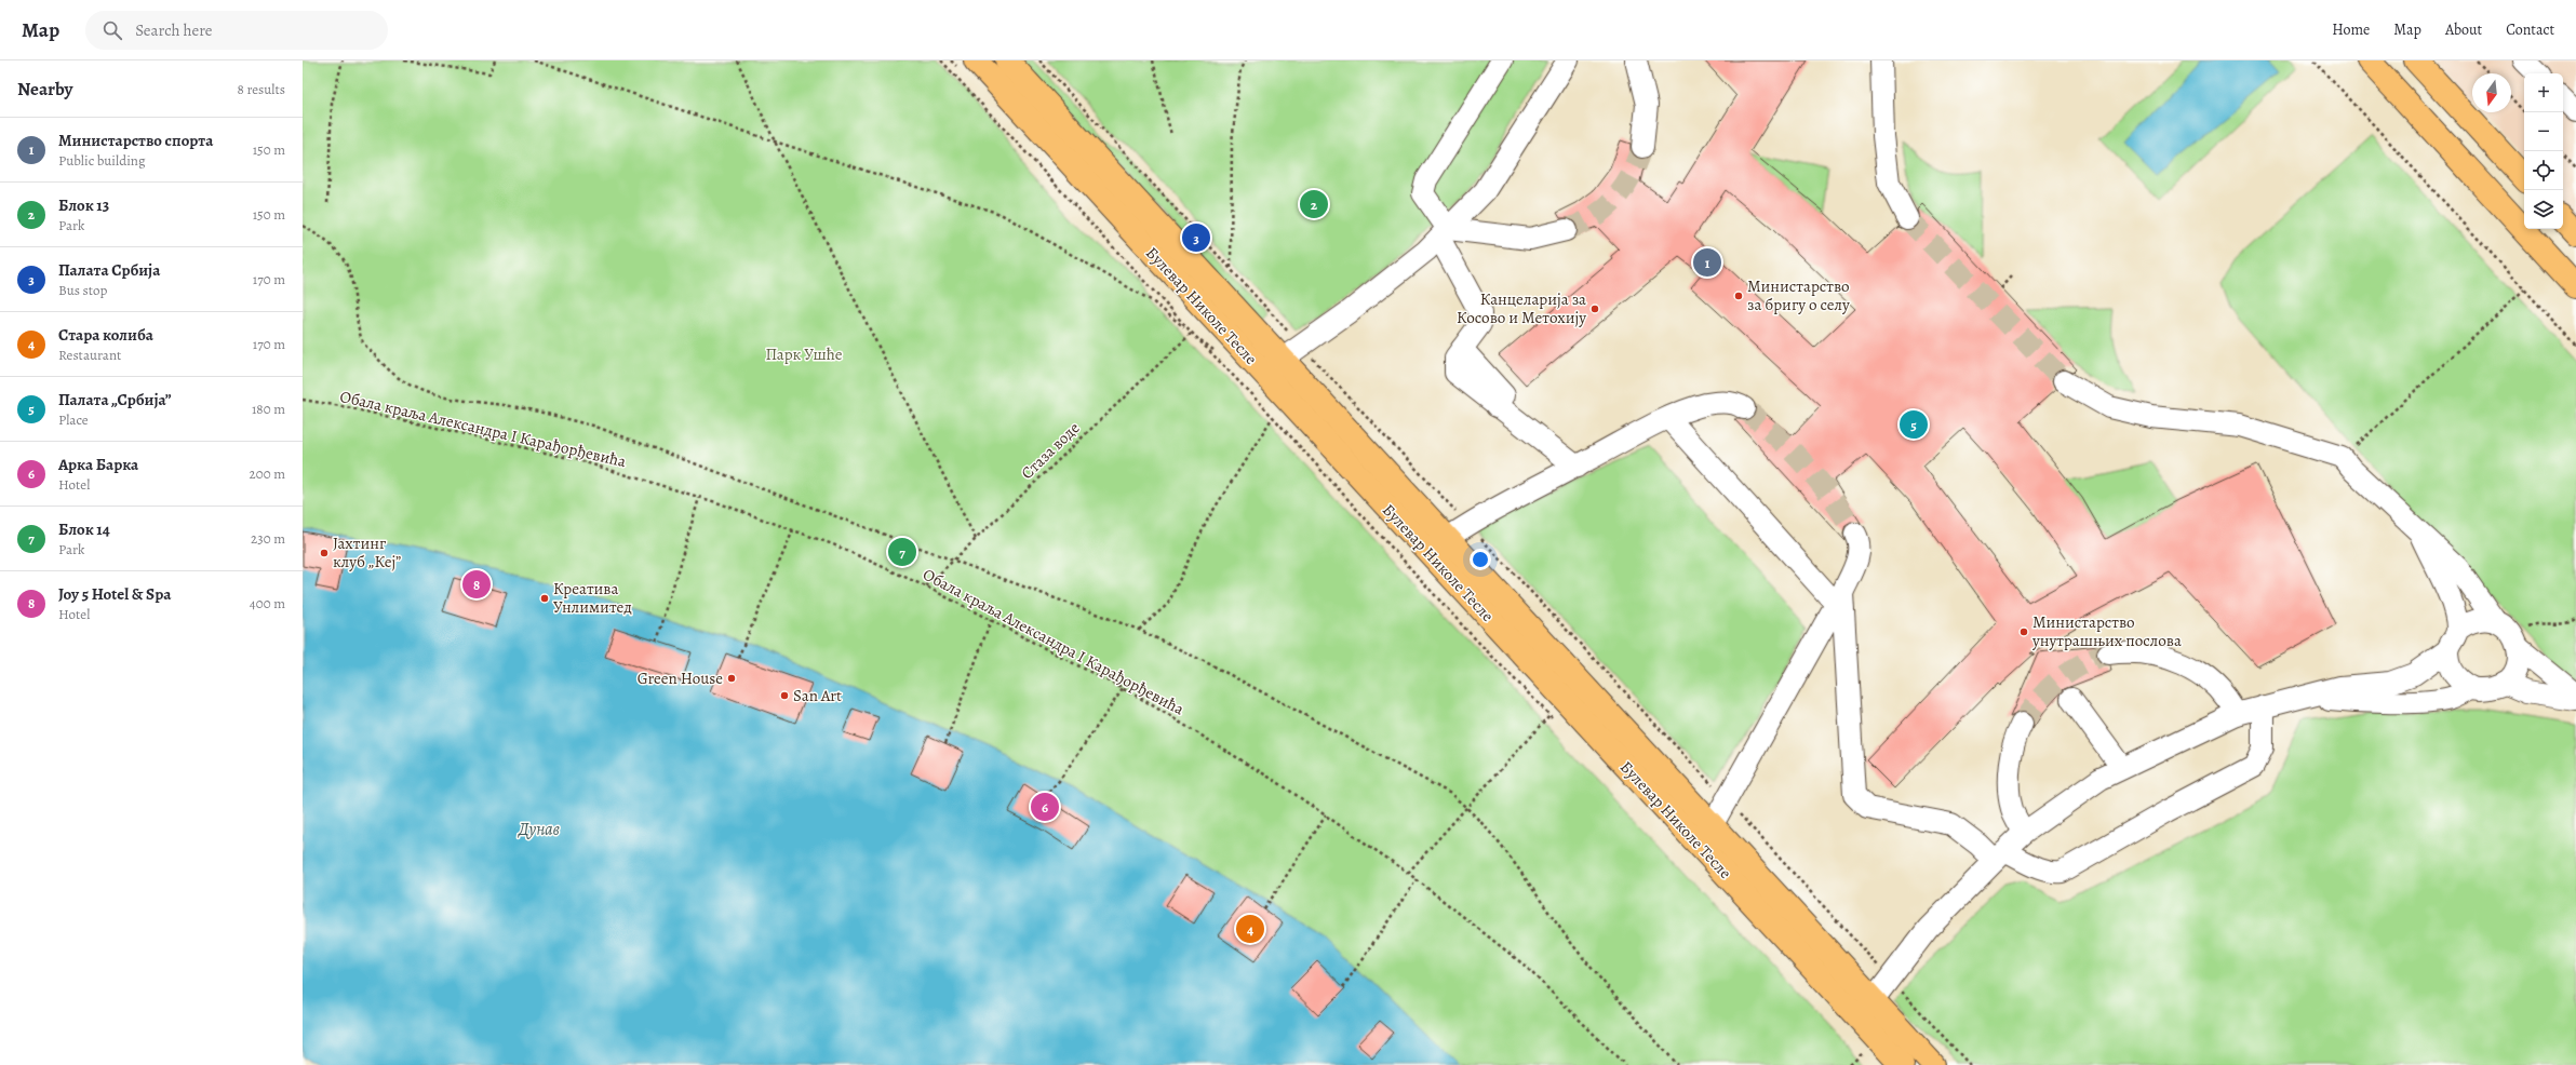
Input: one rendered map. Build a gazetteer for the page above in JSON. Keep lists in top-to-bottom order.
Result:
{
  "streets": {
    "main road": ["Булевар Николе Тесле"],
    "path": ["Обала краља Александра I Карађорђевића", "Стаза воде"]
  },
  "crossings": [
    ["Обала краља Александра I Карађорђевића", "Стаза воде"]
  ],
  "water": ["Дунав"],
  "parks": ["Парк Ушће"],
  "places": [
    "Министарство за бригу о селу",
    "Канцеларија за Косово и Метохију",
    "Јахтинг клуб „Кеј”",
    "Креатива Унлимитед",
    "Министарство унутрашњих послова",
    "Green House",
    "San Art"
  ],
  "north": "bottom",
  "page": {
    "header": "Map",
    "search": "Search here",
    "nav": [
      "Home",
      "Map",
      "About",
      "Contact"
    ],
    "heading": ["Nearby", "8 results"],
    "map_buttons": ["+", "−"],
    "list": [
      {
        "mark": "1",
        "name": "Министарство спорта",
        "note": "Public building",
        "value": "150 m"
      },
      {
        "mark": "2",
        "name": "Блок 13",
        "note": "Park",
        "value": "150 m"
      },
      {
        "mark": "3",
        "name": "Палата Србија",
        "note": "Bus stop",
        "value": "170 m"
      },
      {
        "mark": "4",
        "name": "Стара колиба",
        "note": "Restaurant",
        "value": "170 m"
      },
      {
        "mark": "5",
        "name": "Палата „Србија”",
        "note": "Place",
        "value": "180 m"
      },
      {
        "mark": "6",
        "name": "Арка Барка",
        "note": "Hotel",
        "value": "200 m"
      },
      {
        "mark": "7",
        "name": "Блок 14",
        "note": "Park",
        "value": "230 m"
      },
      {
        "mark": "8",
        "name": "Joy 5 Hotel & Spa",
        "note": "Hotel",
        "value": "400 m"
      }
    ],
    "pins": [
      "2",
      "3",
      "1",
      "5",
      "7",
      "8",
      "6",
      "4"
    ]
  }
}
